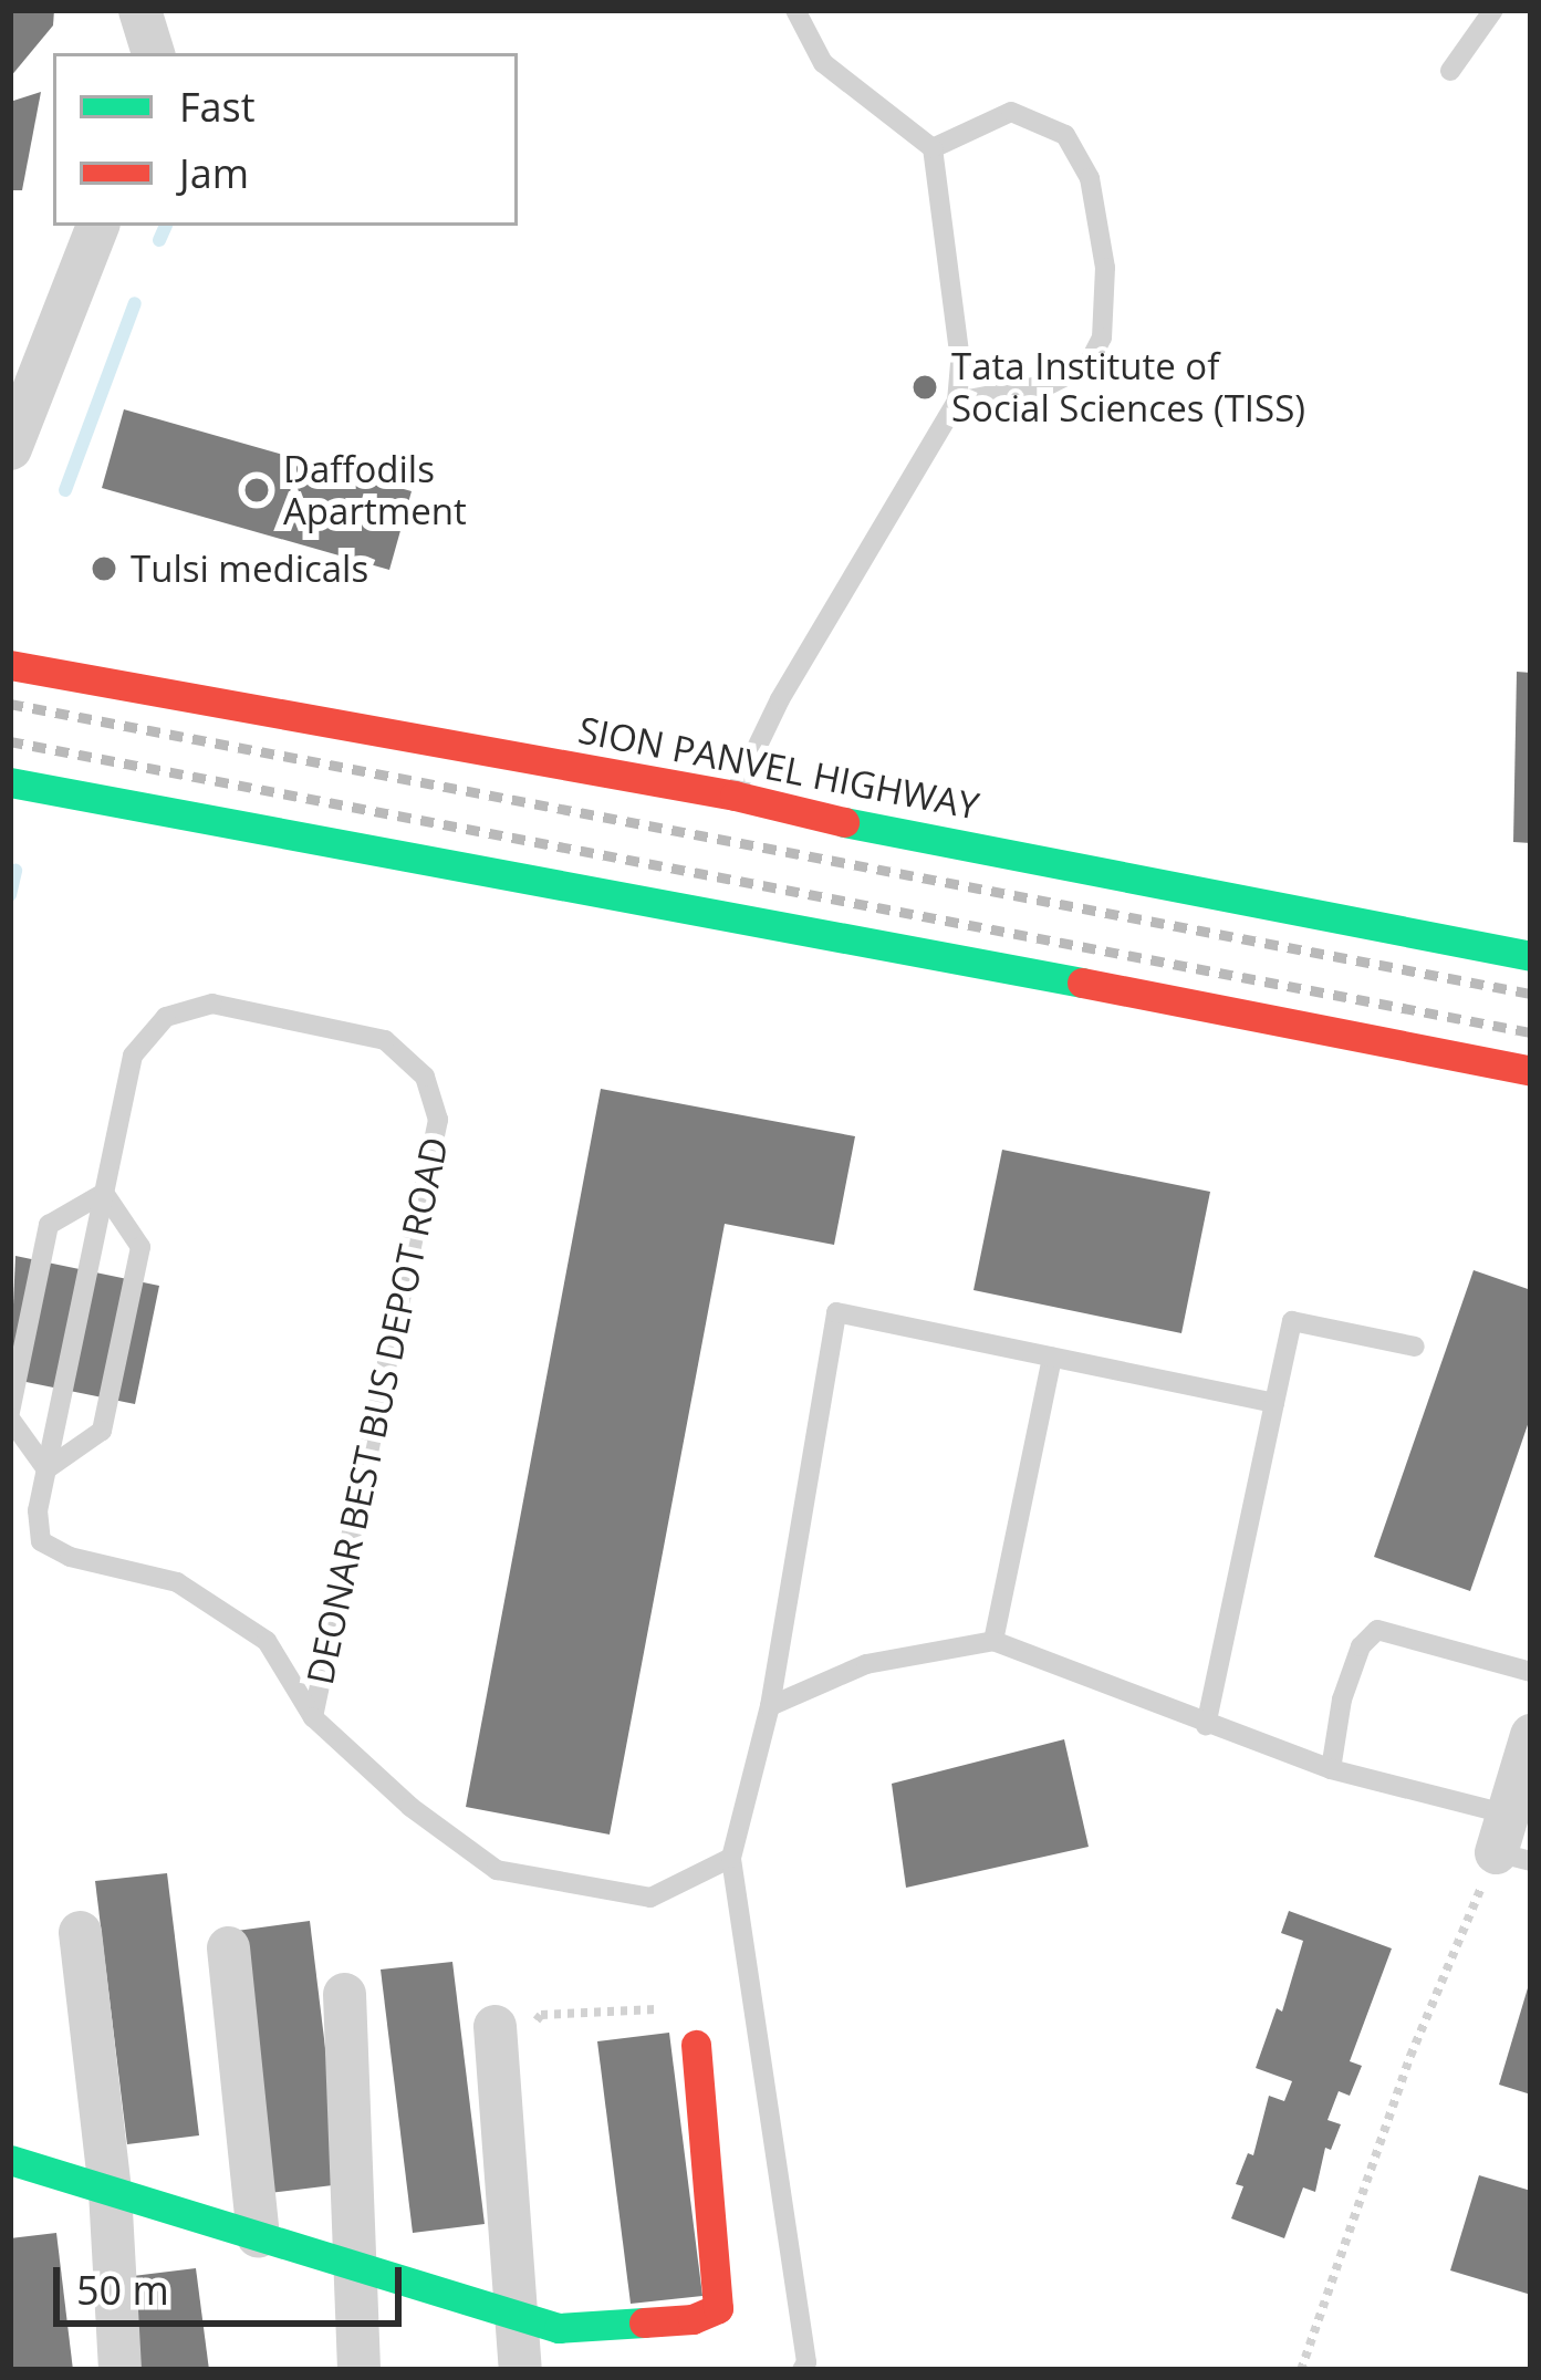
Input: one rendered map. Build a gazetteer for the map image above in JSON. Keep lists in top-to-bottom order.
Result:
{
  "streets": {
    "main road": ["SION PANVEL HIGHWAY"],
    "lane": ["DEONAR BEST BUS DEPOT ROAD"]
  },
  "places": ["Tata Institute of Social Sciences (TISS)", "Daffodils Apartment", "Tulsi medicals"],
  "legend": ["Fast", "Jam"],
  "scale_bar": "50 m"
}
